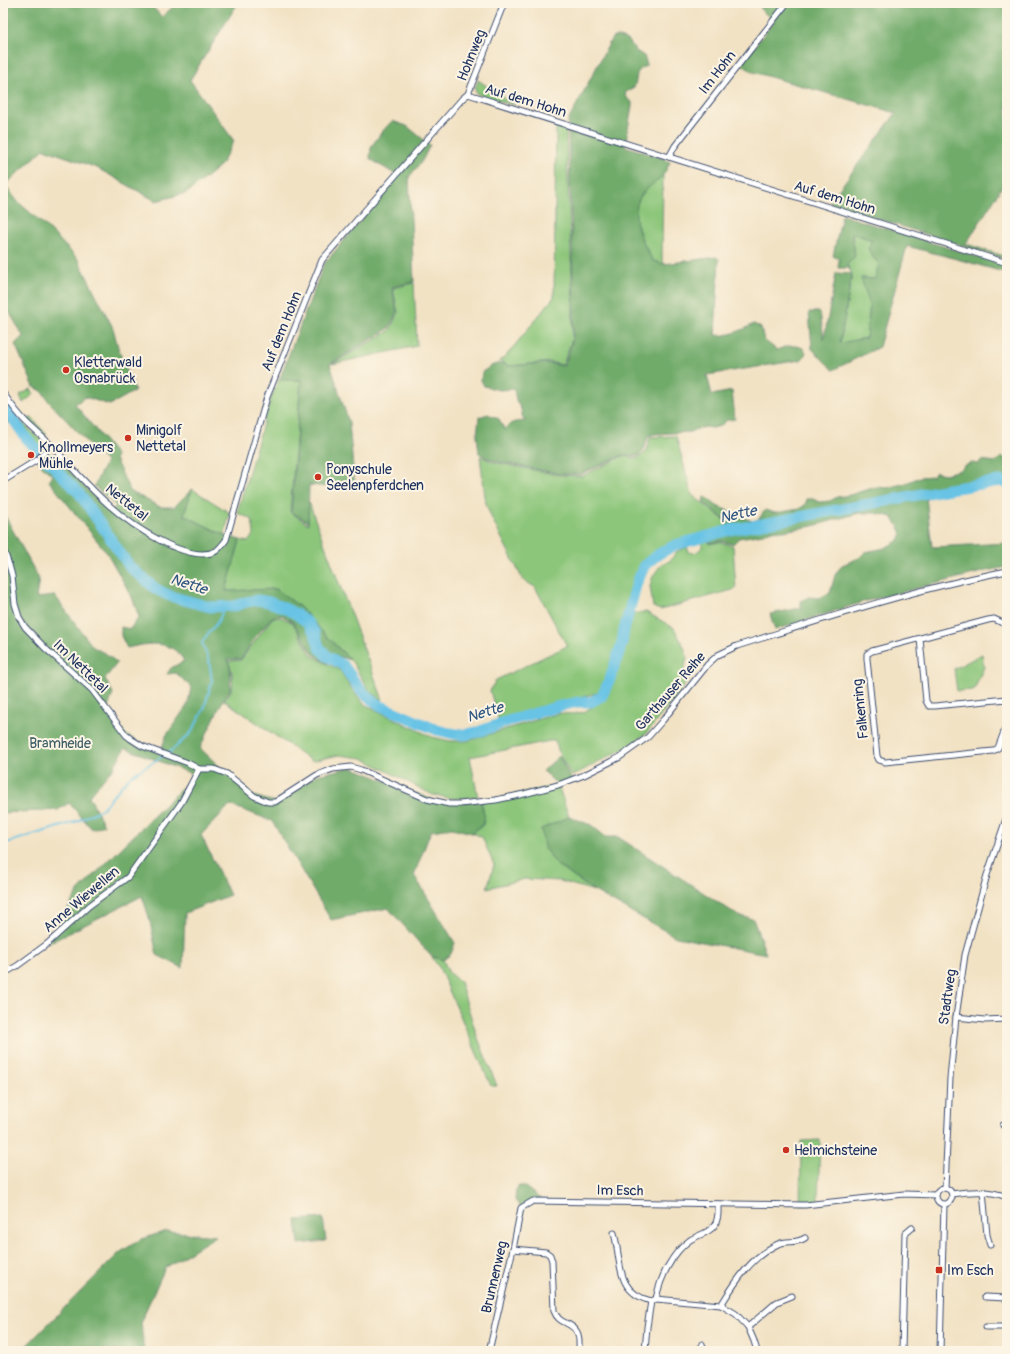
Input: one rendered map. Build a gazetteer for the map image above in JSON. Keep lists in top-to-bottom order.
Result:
{
  "streets": {
    "street": [
      "Hohnweg",
      "Im Hohn",
      "Auf dem Hohn",
      "Nettetal",
      "Im Nettetal",
      "Garthauser Reihe",
      "Falkenring",
      "Anne Wiewellen",
      "Stadtweg",
      "Im Esch",
      "Brunnenweg"
    ]
  },
  "crossings": [
    ["Hohnweg", "Auf dem Hohn"],
    ["Im Hohn", "Auf dem Hohn"],
    ["Auf dem Hohn", "Nettetal"],
    ["Im Nettetal", "Garthauser Reihe"],
    ["Garthauser Reihe", "Anne Wiewellen"],
    ["Stadtweg", "Im Esch"],
    ["Im Esch", "Brunnenweg"]
  ],
  "water": ["Nette"],
  "parks": ["Bramheide"],
  "places": {
    "other": [
      "Kletterwald Osnabrück",
      "Minigolf Nettetal",
      "Knollmeyers Mühle",
      "Ponyschule Seelenpferdchen",
      "Helmichsteine"
    ],
    "transit": ["Im Esch"]
  }
}
